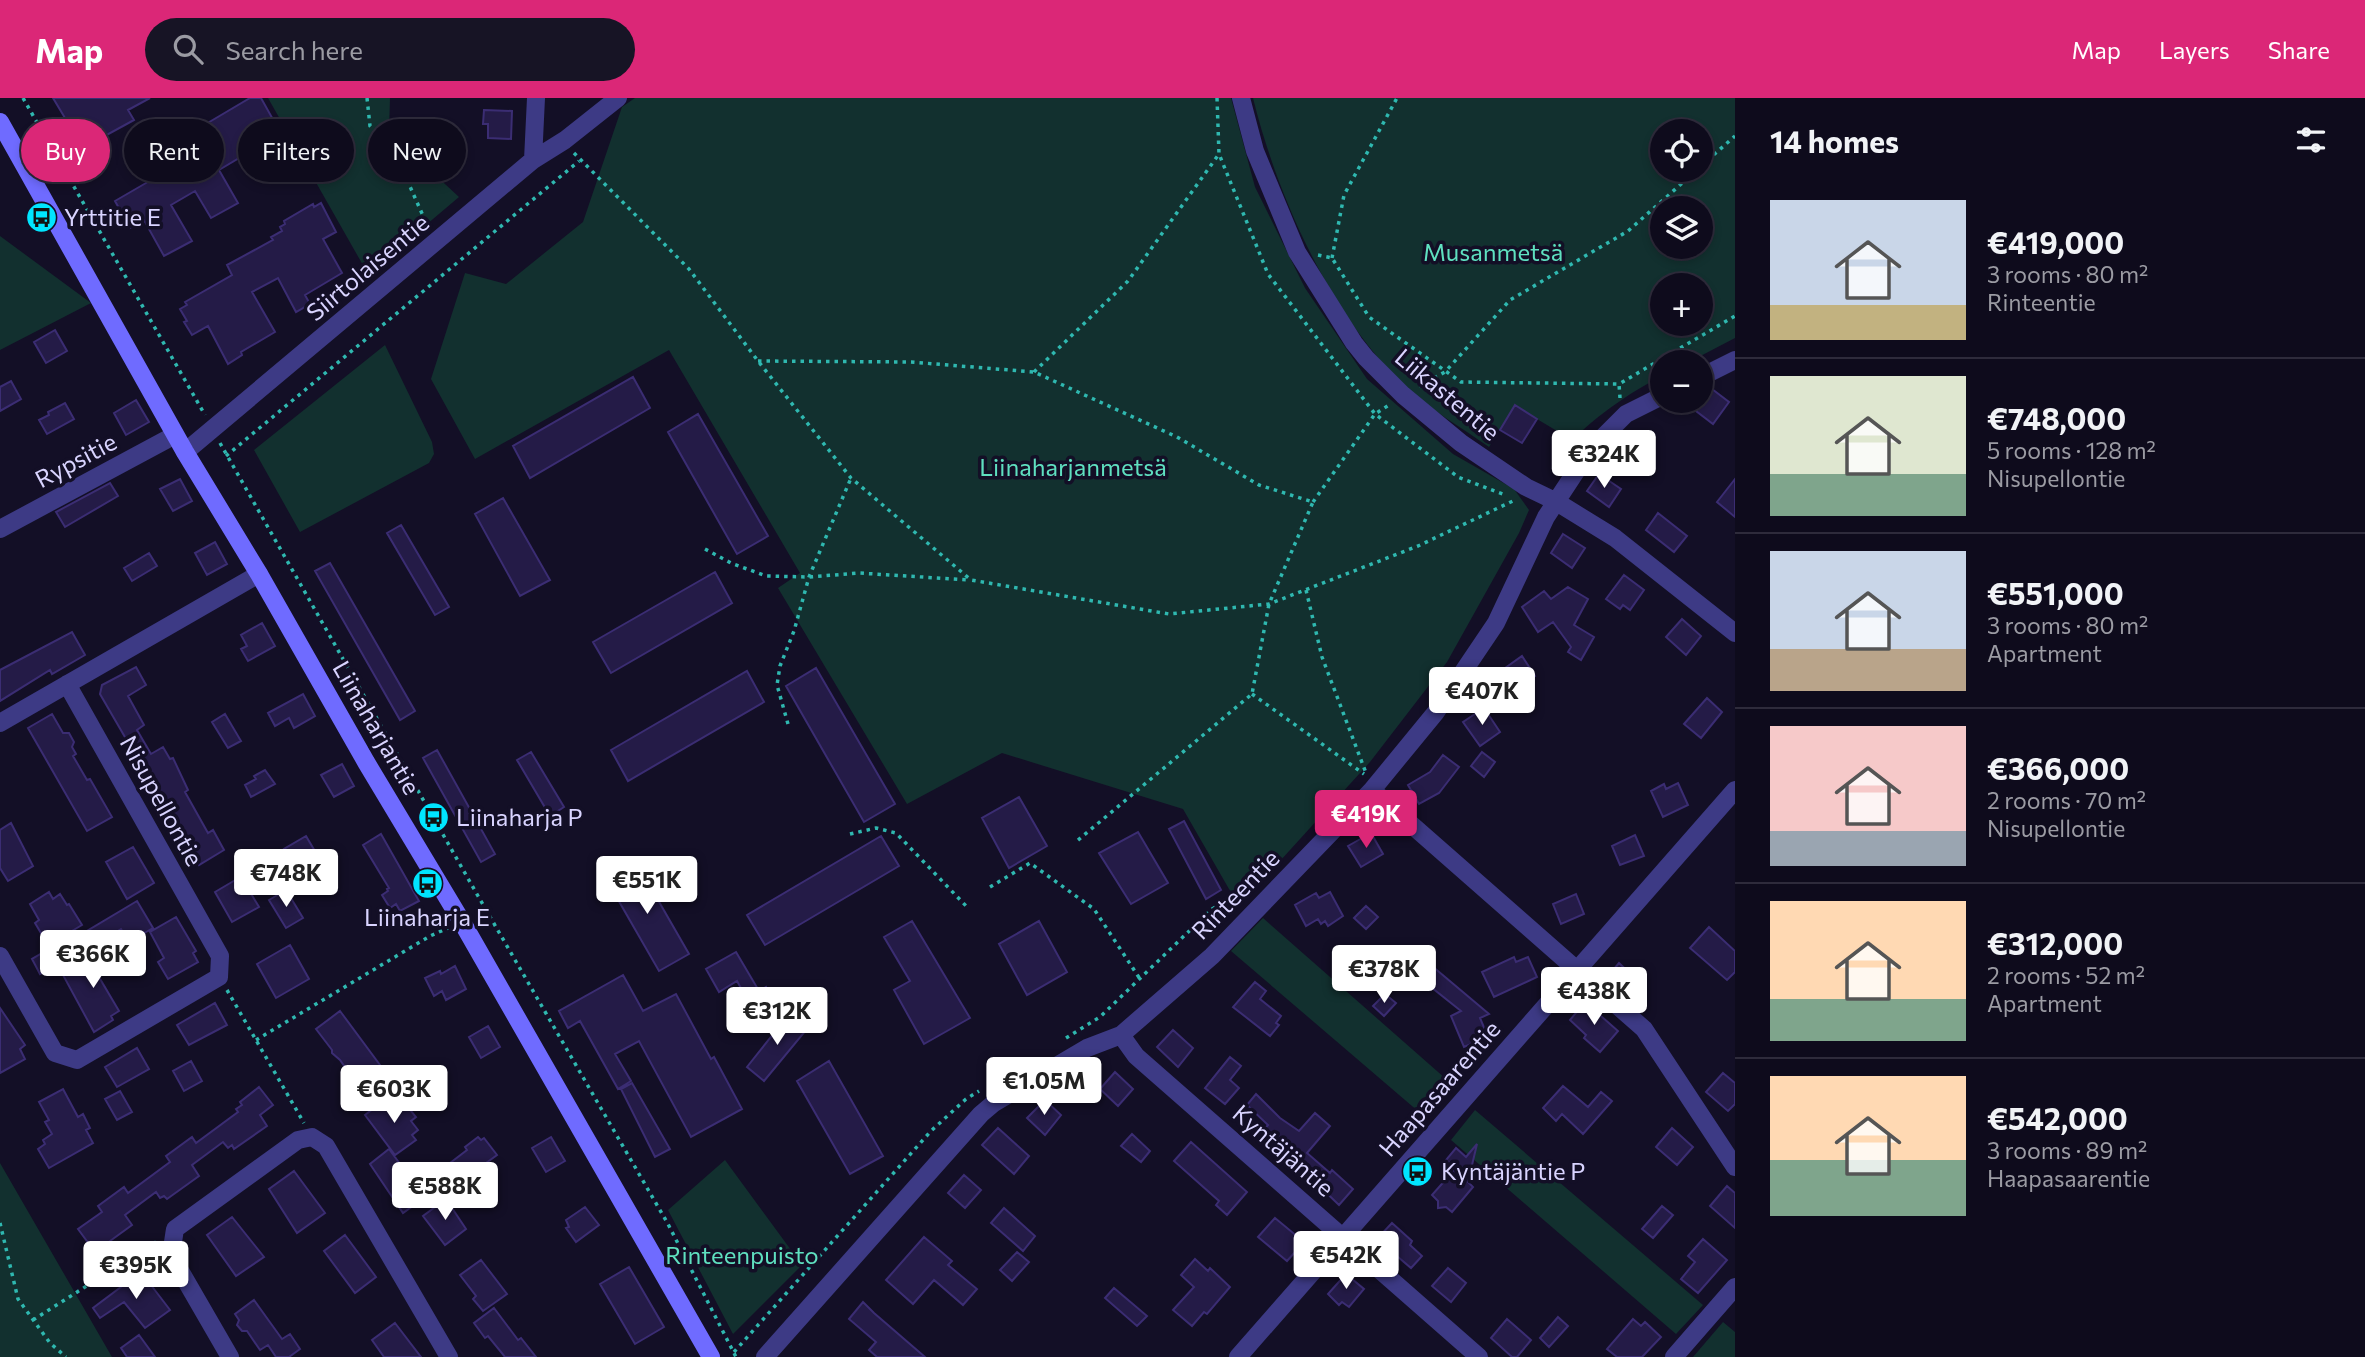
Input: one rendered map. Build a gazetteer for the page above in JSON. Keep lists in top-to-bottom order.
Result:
{
  "streets": {
    "main road": ["Liinaharjantie"],
    "street": [
      "Siirtolaisentie",
      "Liikastentie",
      "Rypsitie",
      "Nisupellontie",
      "Rinteentie",
      "Haapasaarentie",
      "Kyntäjäntie"
    ]
  },
  "crossings": [
    ["Siirtolaisentie", "Liinaharjantie"],
    ["Liikastentie", "Rinteentie"],
    ["Rypsitie", "Liinaharjantie"],
    ["Rinteentie", "Kyntäjäntie"],
    ["Haapasaarentie", "Kyntäjäntie"]
  ],
  "parks": ["Musanmetsä", "Liinaharjanmetsä", "Rinteenpuisto"],
  "places": {
    "bus stop": [
      "Yrttitie E",
      "Liinaharja P",
      "Liinaharja E",
      "Kyntäjäntie P"
    ]
  },
  "page": {
    "header": "Map",
    "search": "Search here",
    "nav": ["Map", "Layers", "Share"],
    "heading": "14 homes",
    "map_buttons": ["+", "−"],
    "chip": [
      "Buy",
      "Rent",
      "Filters",
      "New"
    ],
    "list": [
      {
        "name": "€419,000",
        "note": "3 rooms · 80 m² · Rinteentie"
      },
      {
        "name": "€748,000",
        "note": "5 rooms · 128 m² · Nisupellontie"
      },
      {
        "name": "€551,000",
        "note": "3 rooms · 80 m² · Apartment"
      },
      {
        "name": "€366,000",
        "note": "2 rooms · 70 m² · Nisupellontie"
      },
      {
        "name": "€312,000",
        "note": "2 rooms · 52 m² · Apartment"
      },
      {
        "name": "€542,000",
        "note": "3 rooms · 89 m² · Haapasaarentie"
      }
    ],
    "price": [
      "€324K",
      "€407K",
      "€419K",
      "€748K",
      "€551K",
      "€366K",
      "€378K",
      "€438K",
      "€312K",
      "€1.05M",
      "€603K",
      "€588K",
      "€542K",
      "€395K"
    ]
  }
}
